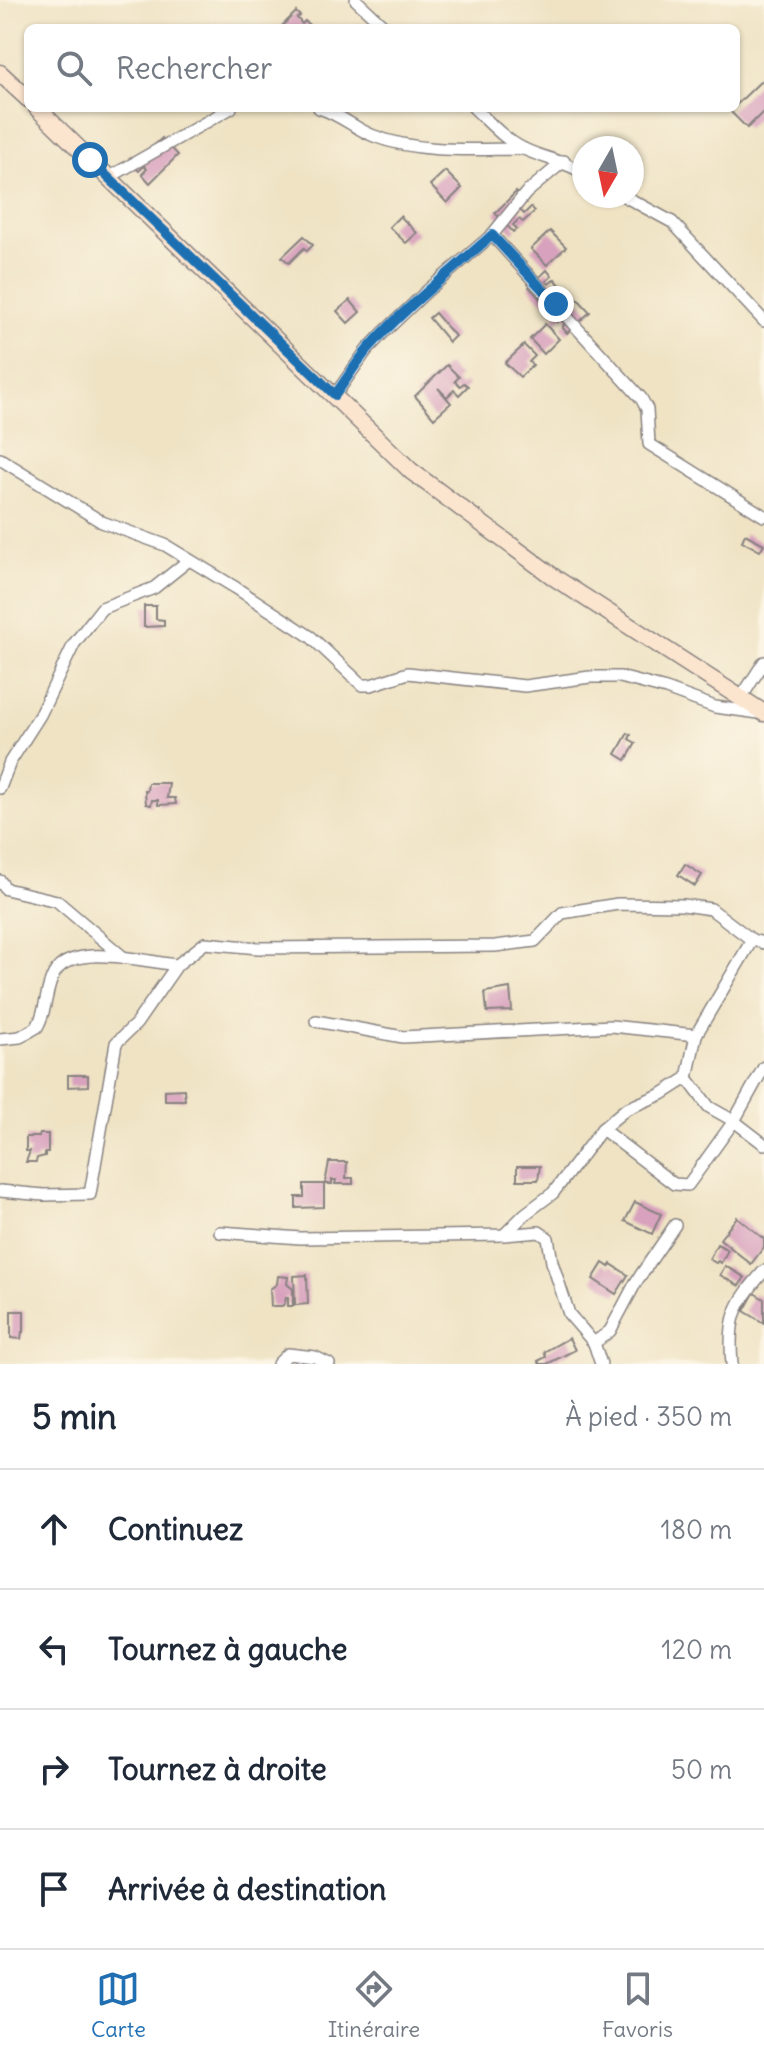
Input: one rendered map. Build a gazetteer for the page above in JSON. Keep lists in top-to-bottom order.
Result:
{
  "north": "bottom",
  "page": {
    "search": "Rechercher",
    "heading": ["5 min", "À pied · 350 m"],
    "list": [
      ["Continuez", "180 m"],
      ["Tournez à gauche", "120 m"],
      ["Tournez à droite", "50 m"],
      "Arrivée à destination"
    ],
    "nav": ["Carte", "Itinéraire", "Favoris"]
  }
}
